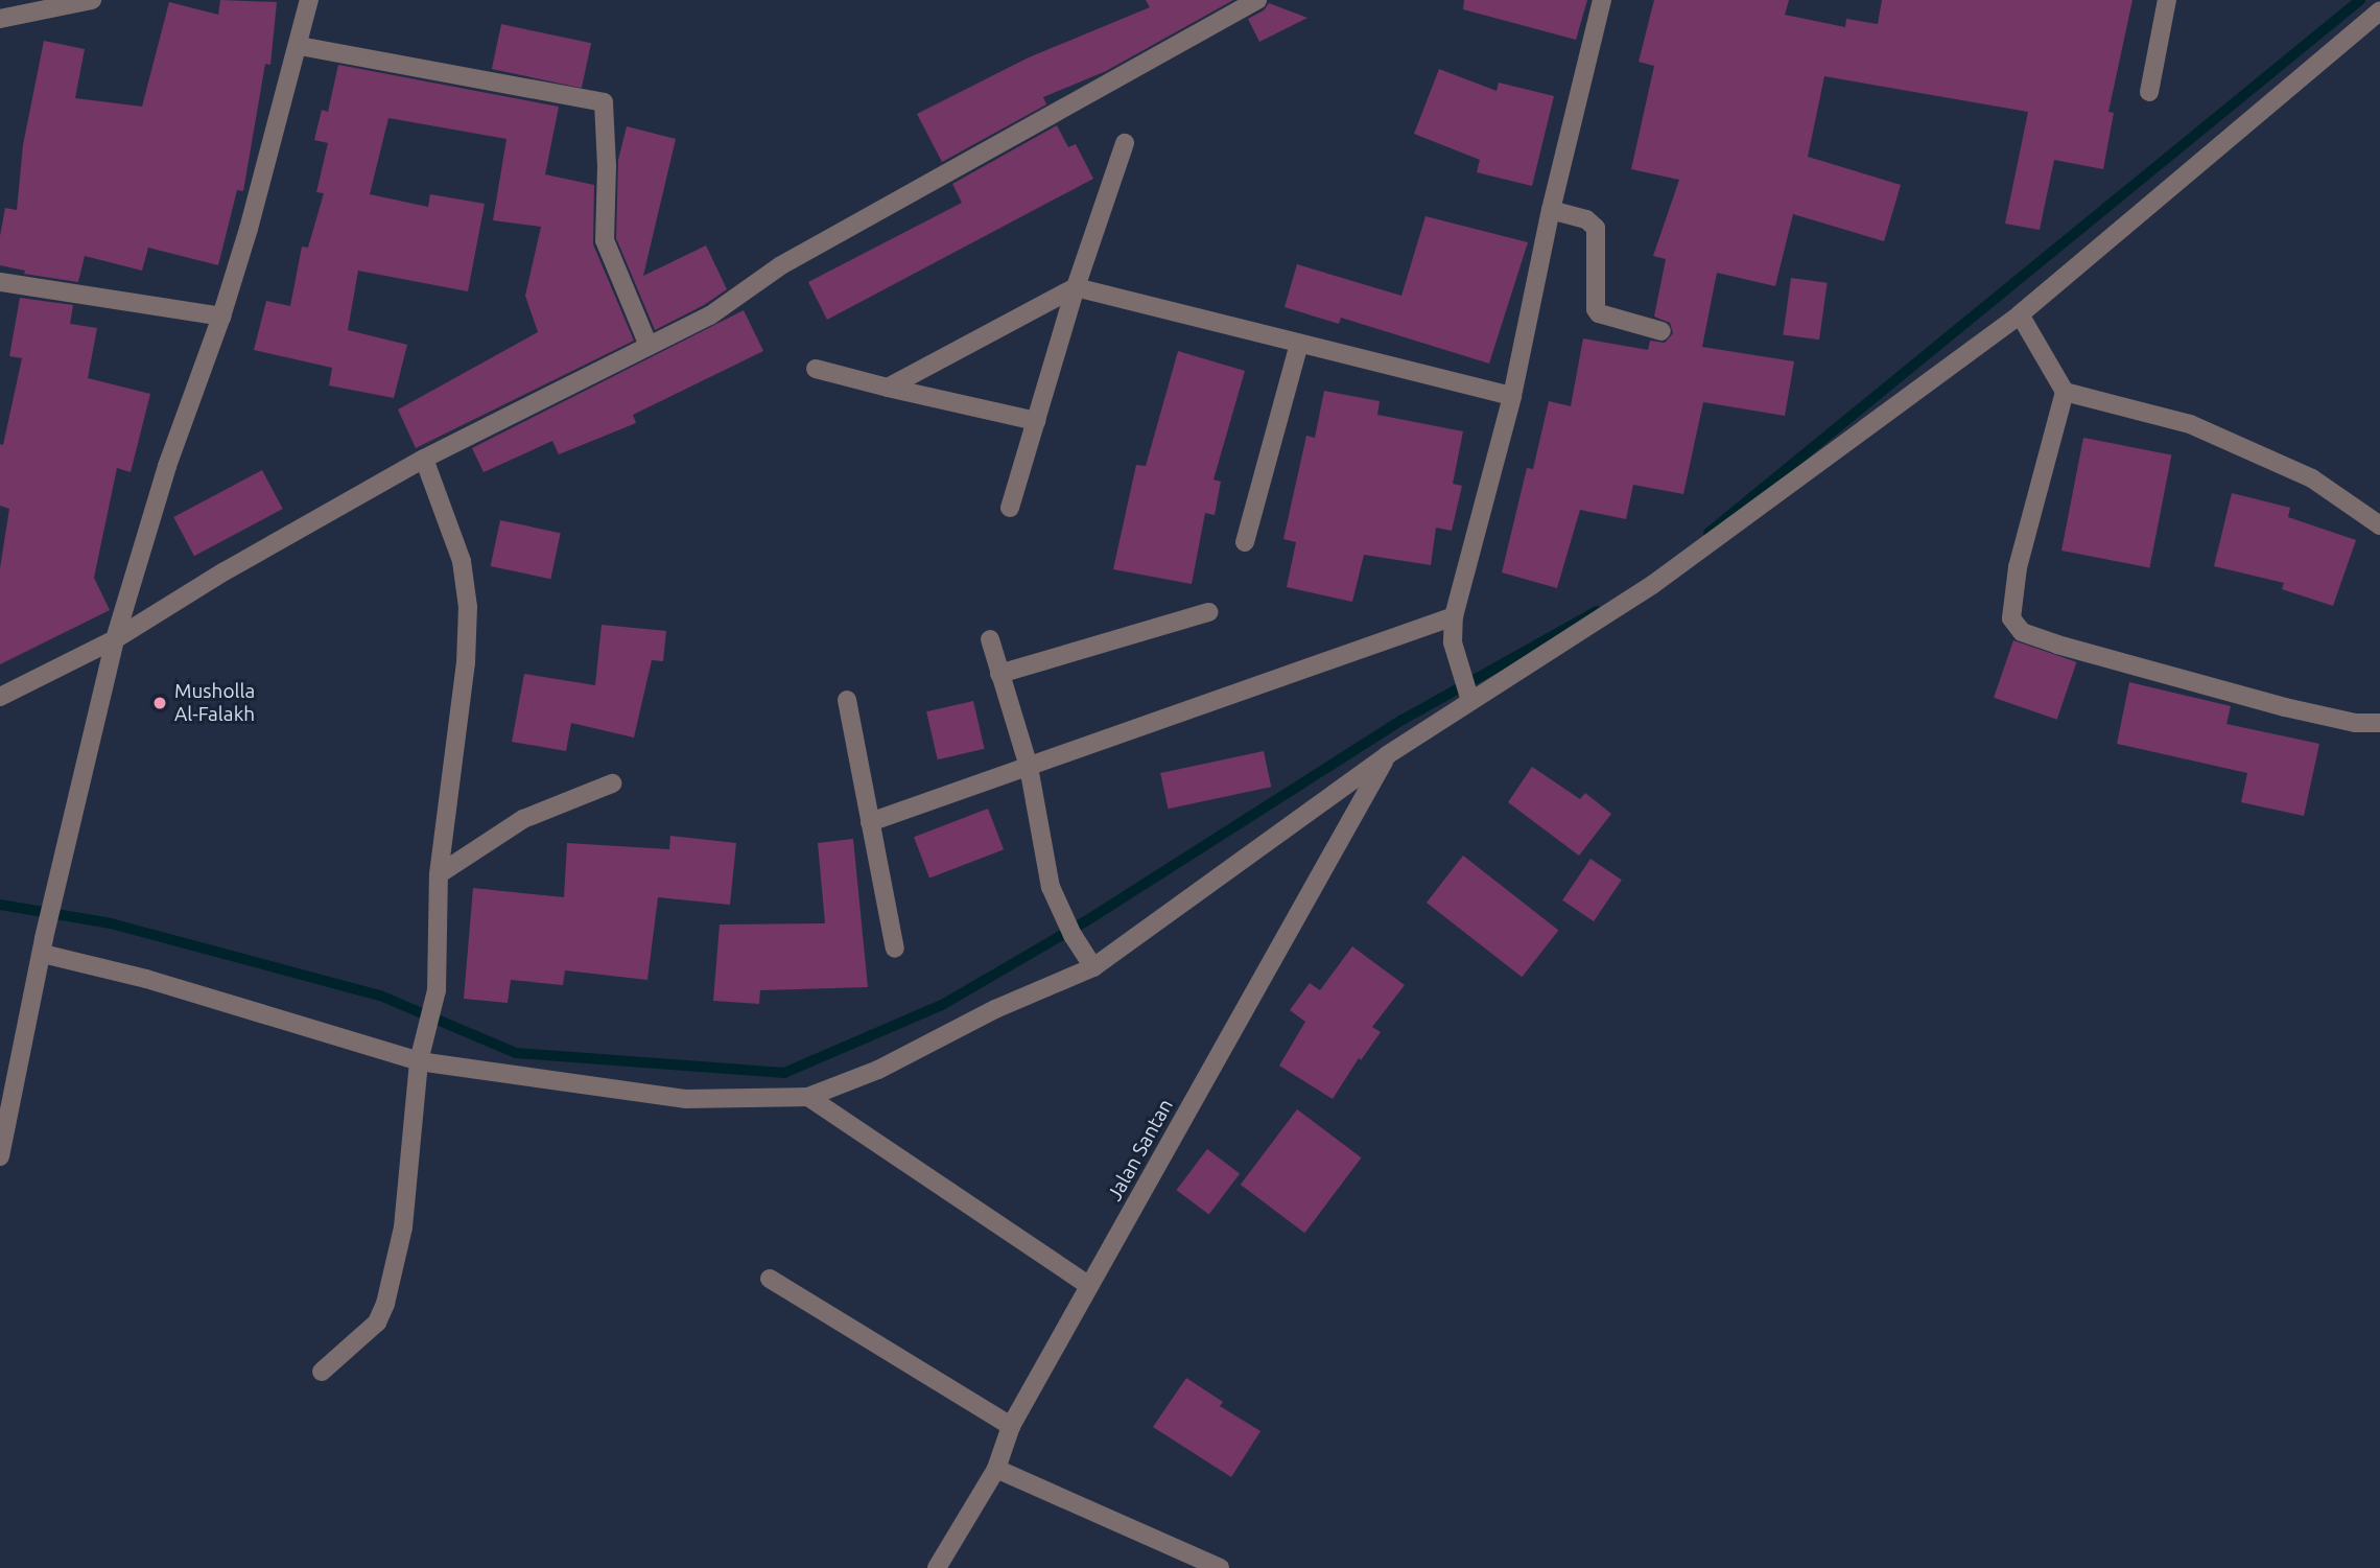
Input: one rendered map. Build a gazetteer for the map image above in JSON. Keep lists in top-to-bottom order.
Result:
{
  "streets": {
    "street": ["Jalan Santan"]
  },
  "places": ["Musholla Al-Falakh"]
}
